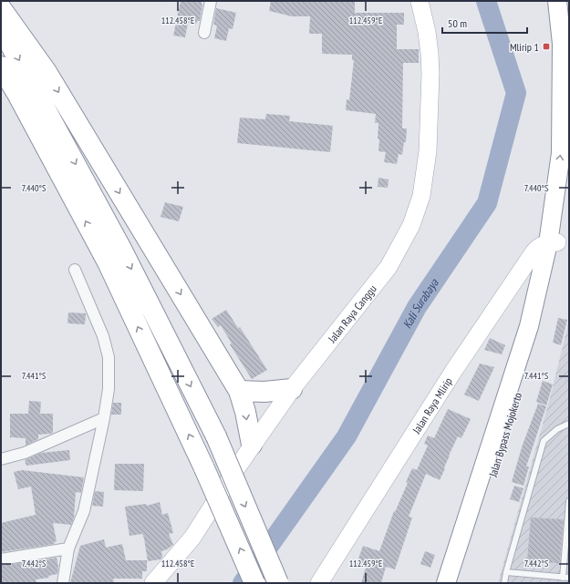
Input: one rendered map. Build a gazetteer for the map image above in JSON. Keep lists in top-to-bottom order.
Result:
{
  "streets": {
    "highway": ["Jalan Bypass Mojokerto"],
    "main road": ["Jalan Raya Canggu", "Jalan Raya Mlirip"]
  },
  "crossings": [
    ["Jalan Raya Mlirip", "Jalan Bypass Mojokerto"]
  ],
  "water": ["Kali Surabaya"],
  "places": {
    "transit": ["Mlirip 1"]
  },
  "scale_bar": "50 m",
  "coordinates": [
    "112.458°E",
    "112.459°E",
    "7.440°S",
    "7.441°S",
    "7.442°S"
  ]
}
